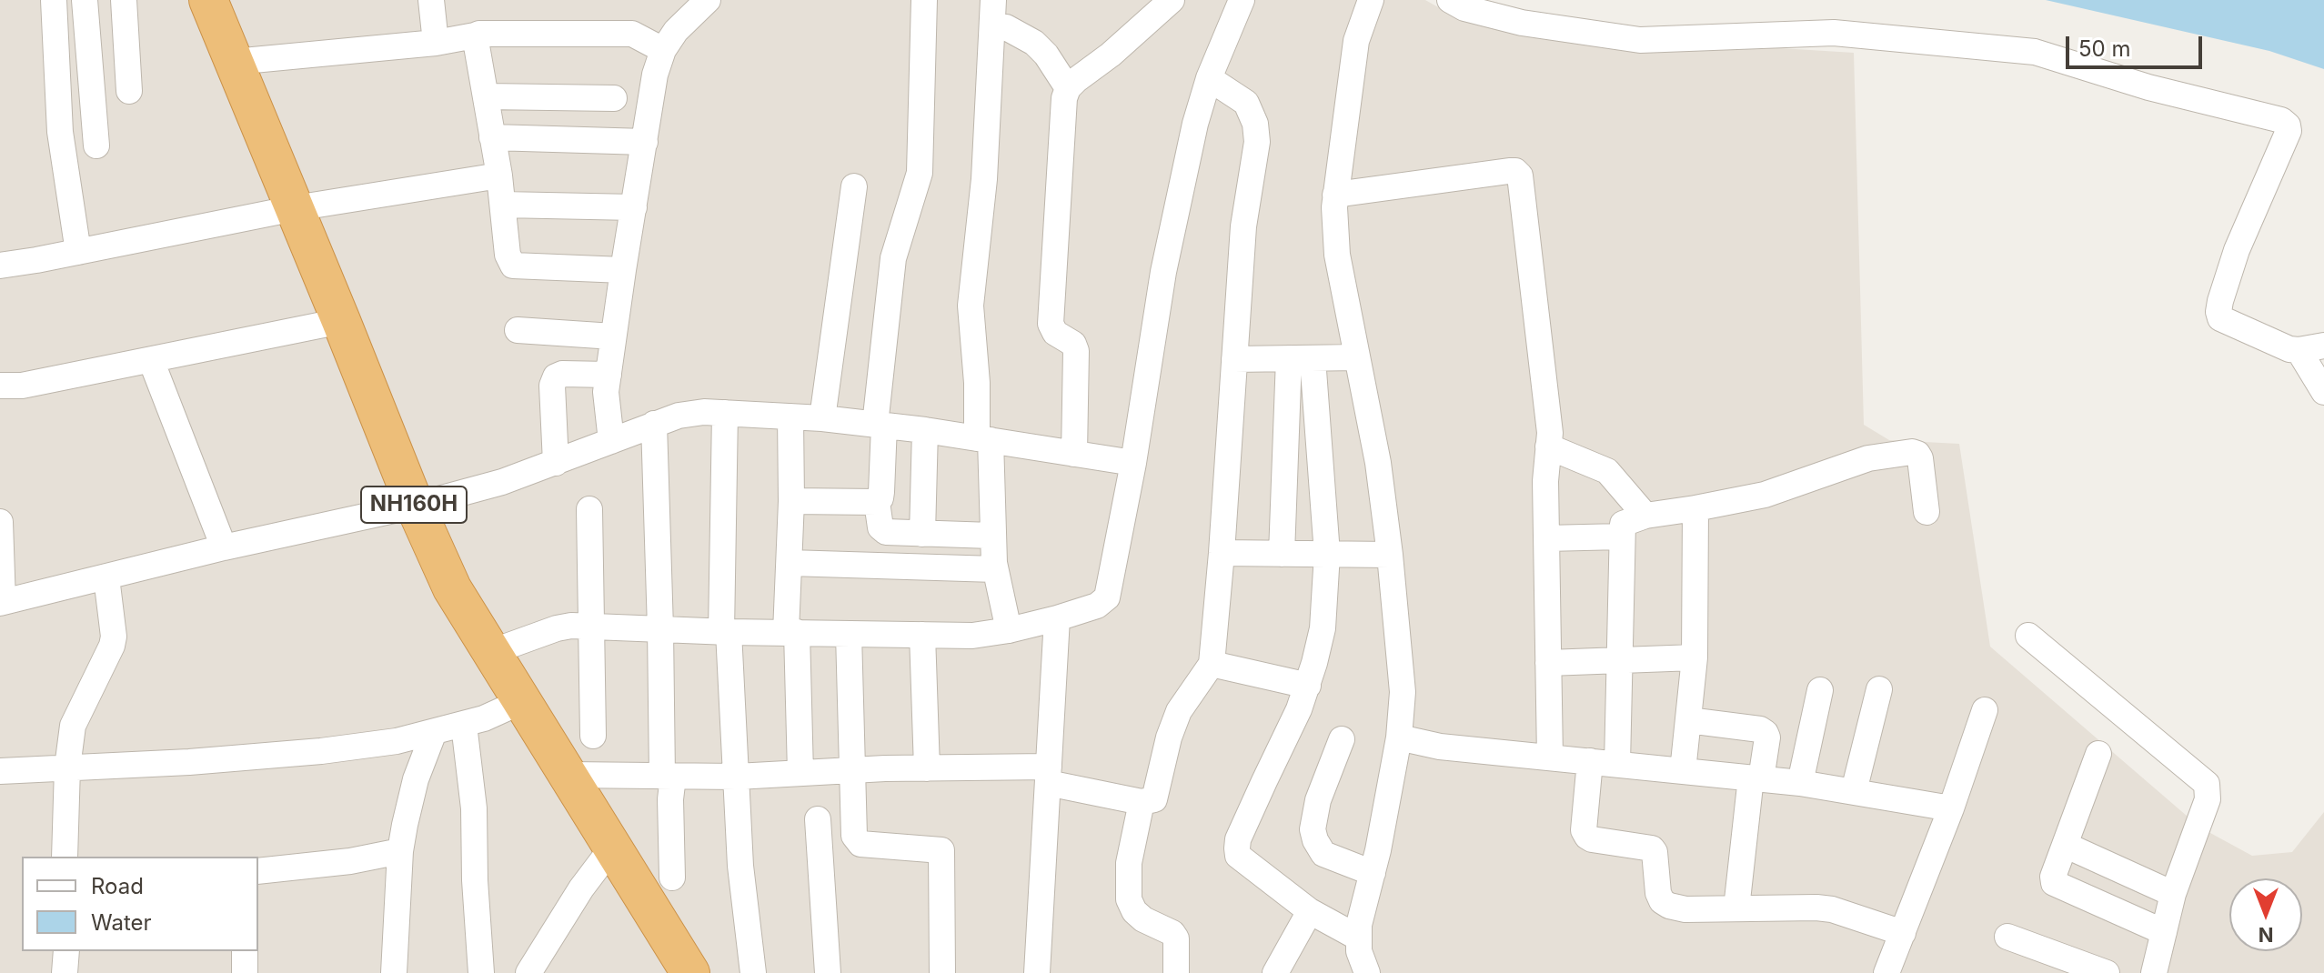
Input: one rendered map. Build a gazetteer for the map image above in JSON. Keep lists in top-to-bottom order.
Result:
{
  "streets": {
    "highway": ["NH160H"]
  },
  "legend": ["Road", "Water"],
  "scale_bar": "50 m",
  "north": "bottom"
}
